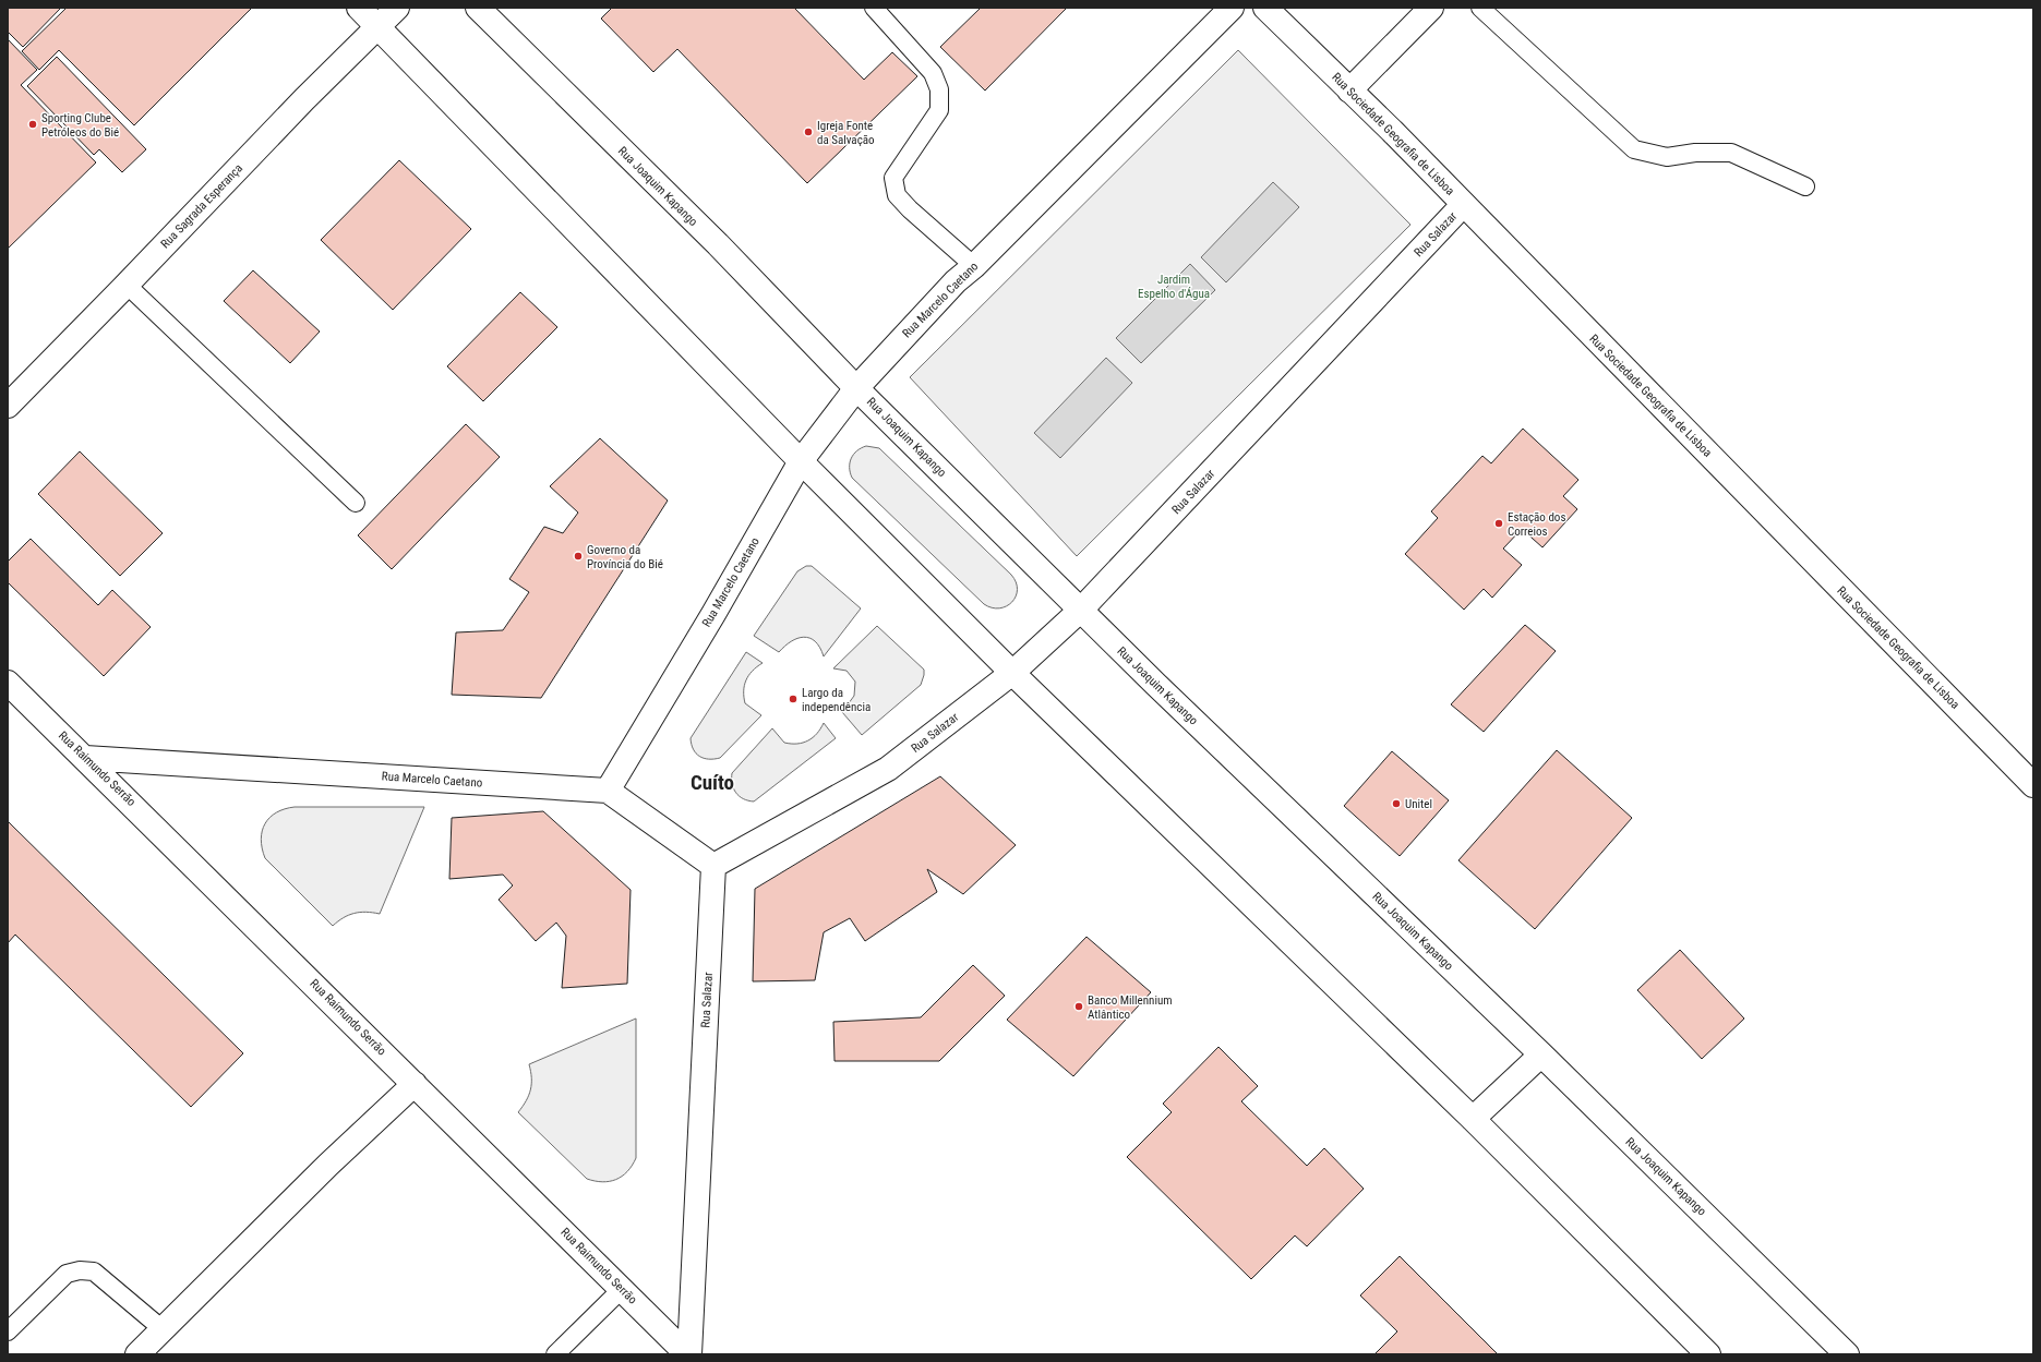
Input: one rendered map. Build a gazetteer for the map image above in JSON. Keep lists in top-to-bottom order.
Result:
{
  "streets": {
    "street": [
      "Rua Sociedade Geografia de Lisboa",
      "Rua Joaquim Kapango",
      "Rua Sagrada Esperança",
      "Rua Salazar",
      "Rua Marcelo Caetano",
      "Rua Raimundo Serrão"
    ]
  },
  "crossings": [
    ["Rua Sociedade Geografia de Lisboa", "Rua Salazar"],
    ["Rua Joaquim Kapango", "Rua Salazar"],
    ["Rua Joaquim Kapango", "Rua Marcelo Caetano"],
    ["Rua Salazar", "Rua Raimundo Serrão"],
    ["Rua Marcelo Caetano", "Rua Raimundo Serrão"]
  ],
  "districts": ["Cuíto"],
  "parks": ["Jardim Espelho d'Água"],
  "places": [
    "Sporting Clube Petróleos do Bié",
    "Igreja Fonte da Salvação",
    "Estação dos Correios",
    "Governo da Província do Bié",
    "Largo da independência",
    "Unitel",
    "Banco Millennium Atlântico"
  ]
}
